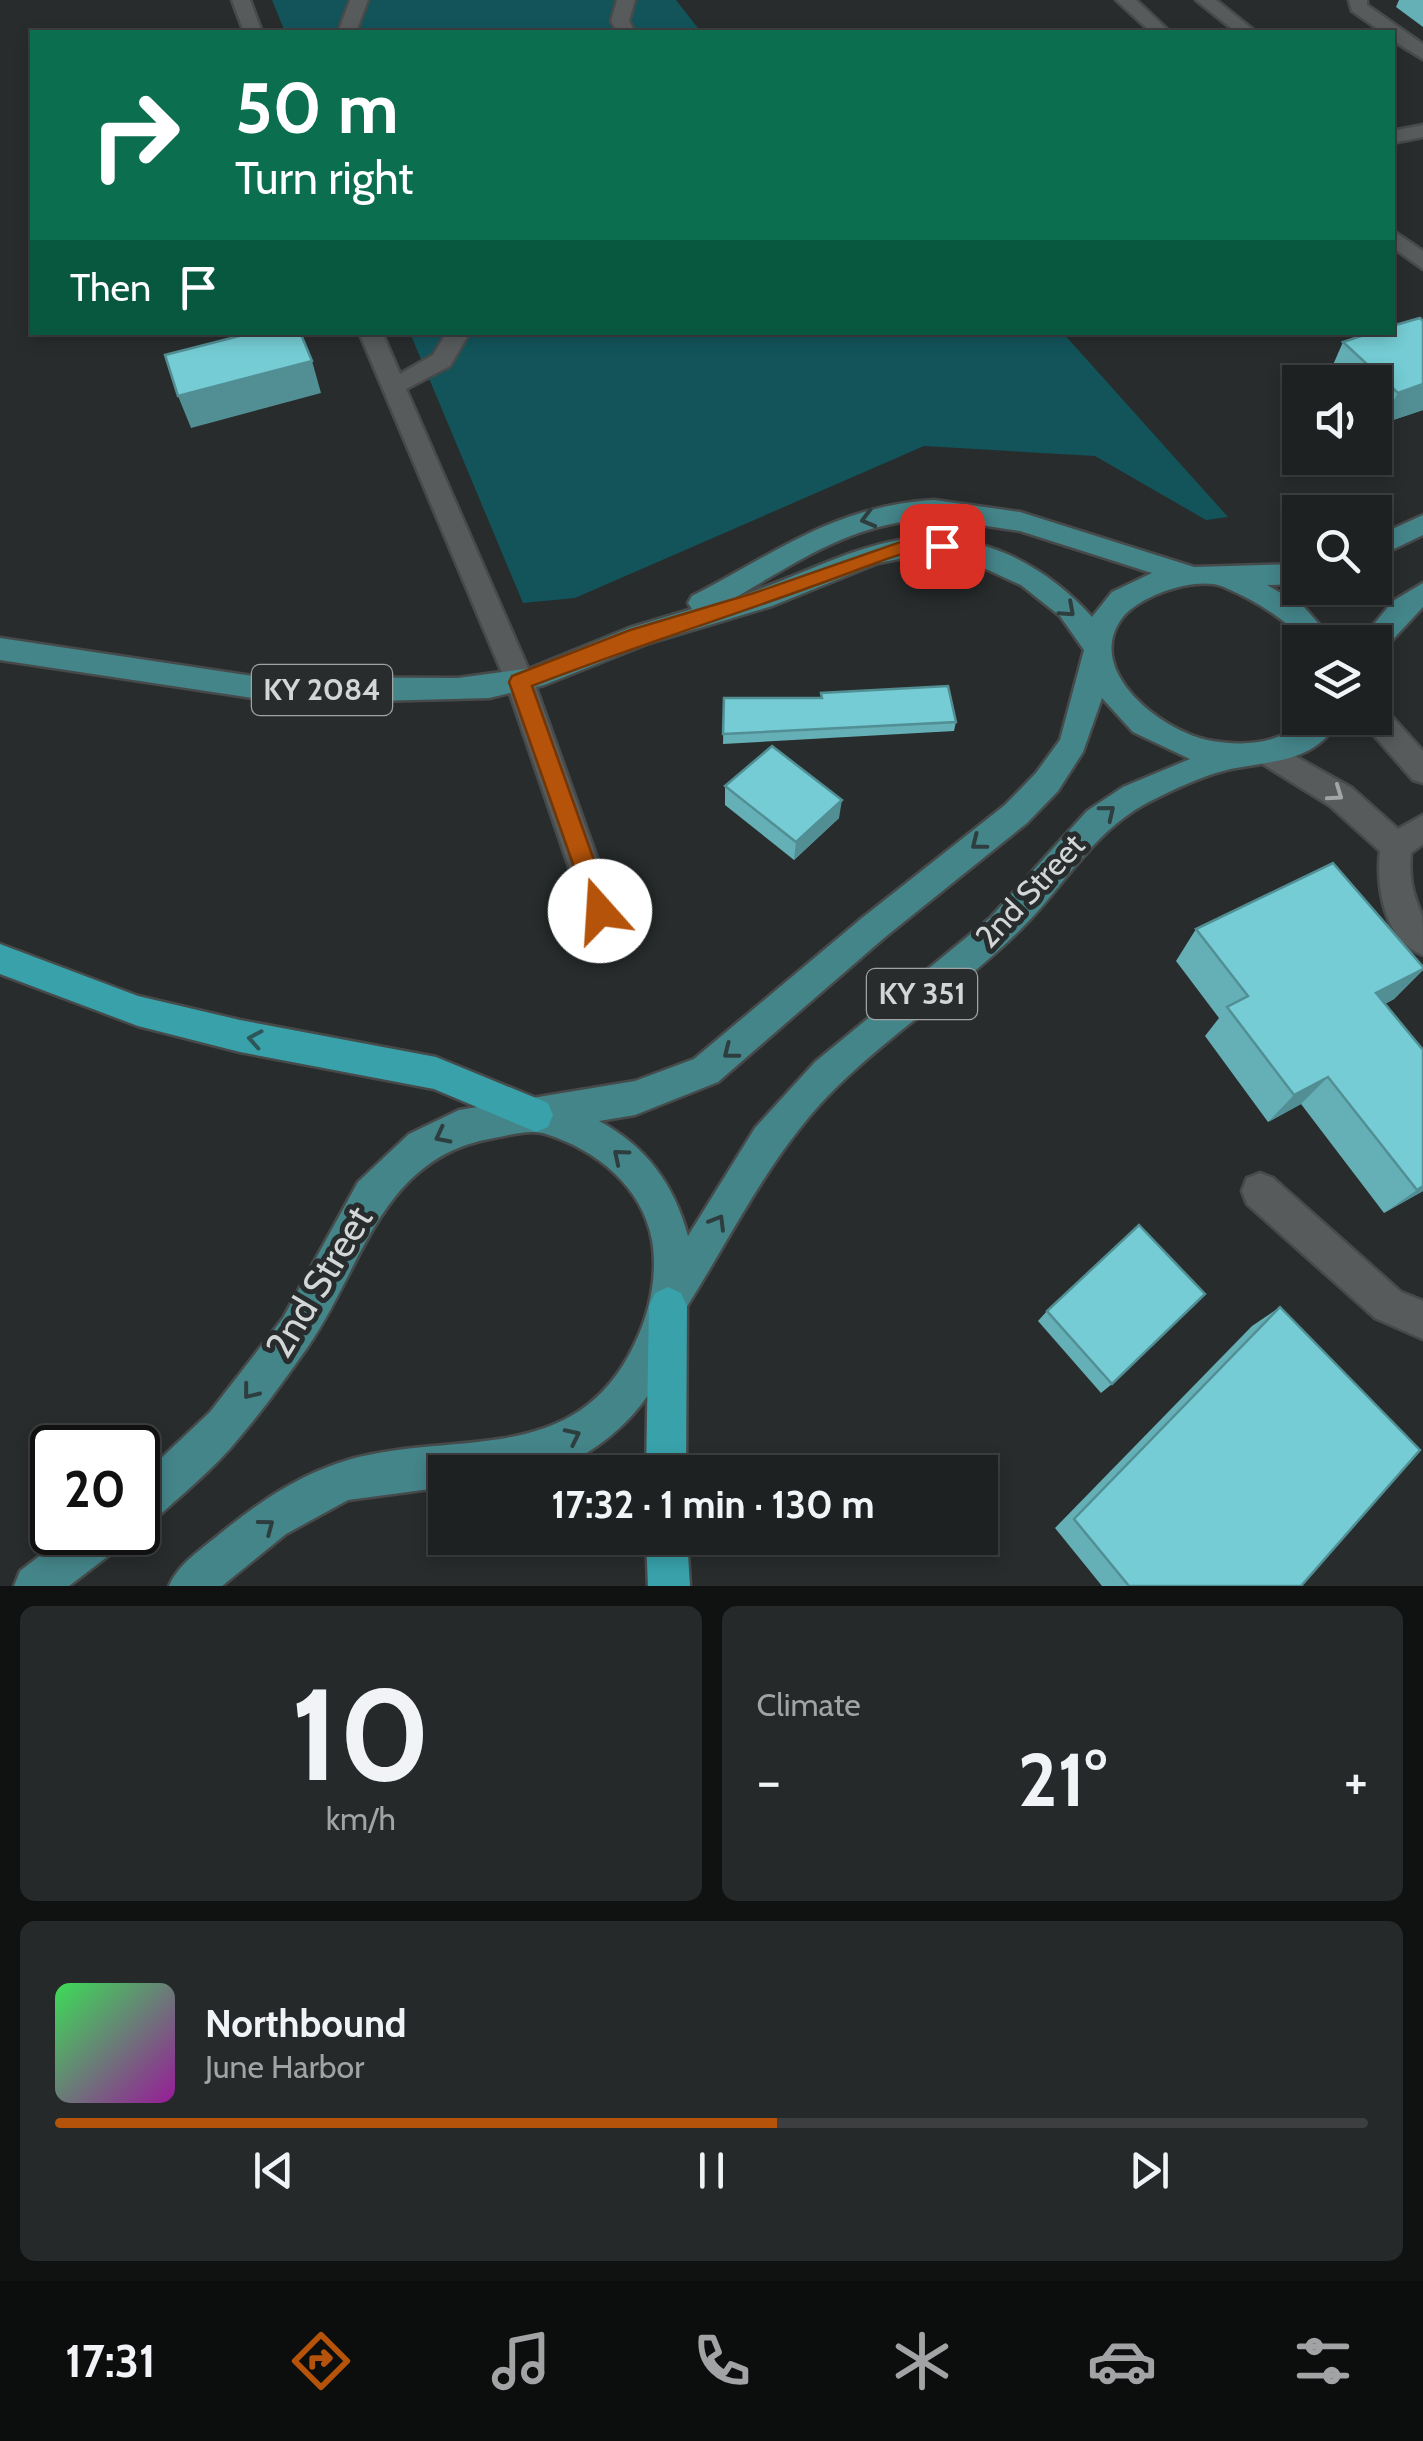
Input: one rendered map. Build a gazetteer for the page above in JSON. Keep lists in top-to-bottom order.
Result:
{
  "streets": {
    "main road": ["KY 2084", "2nd Street", "KY 351"]
  },
  "crossings": [
    ["KY 2084", "2nd Street"]
  ],
  "page": {
    "turn": ["50 m", "Turn right"],
    "then": "Then",
    "limit": "20",
    "trip": "17:32 · 1 min · 130 m",
    "tile": [
      ["10", "km/h"],
      "Climate"
    ],
    "heat": ["−", "21°", "+"],
    "song": ["Northbound", "June Harbor"],
    "tabs": "17:31"
  }
}
